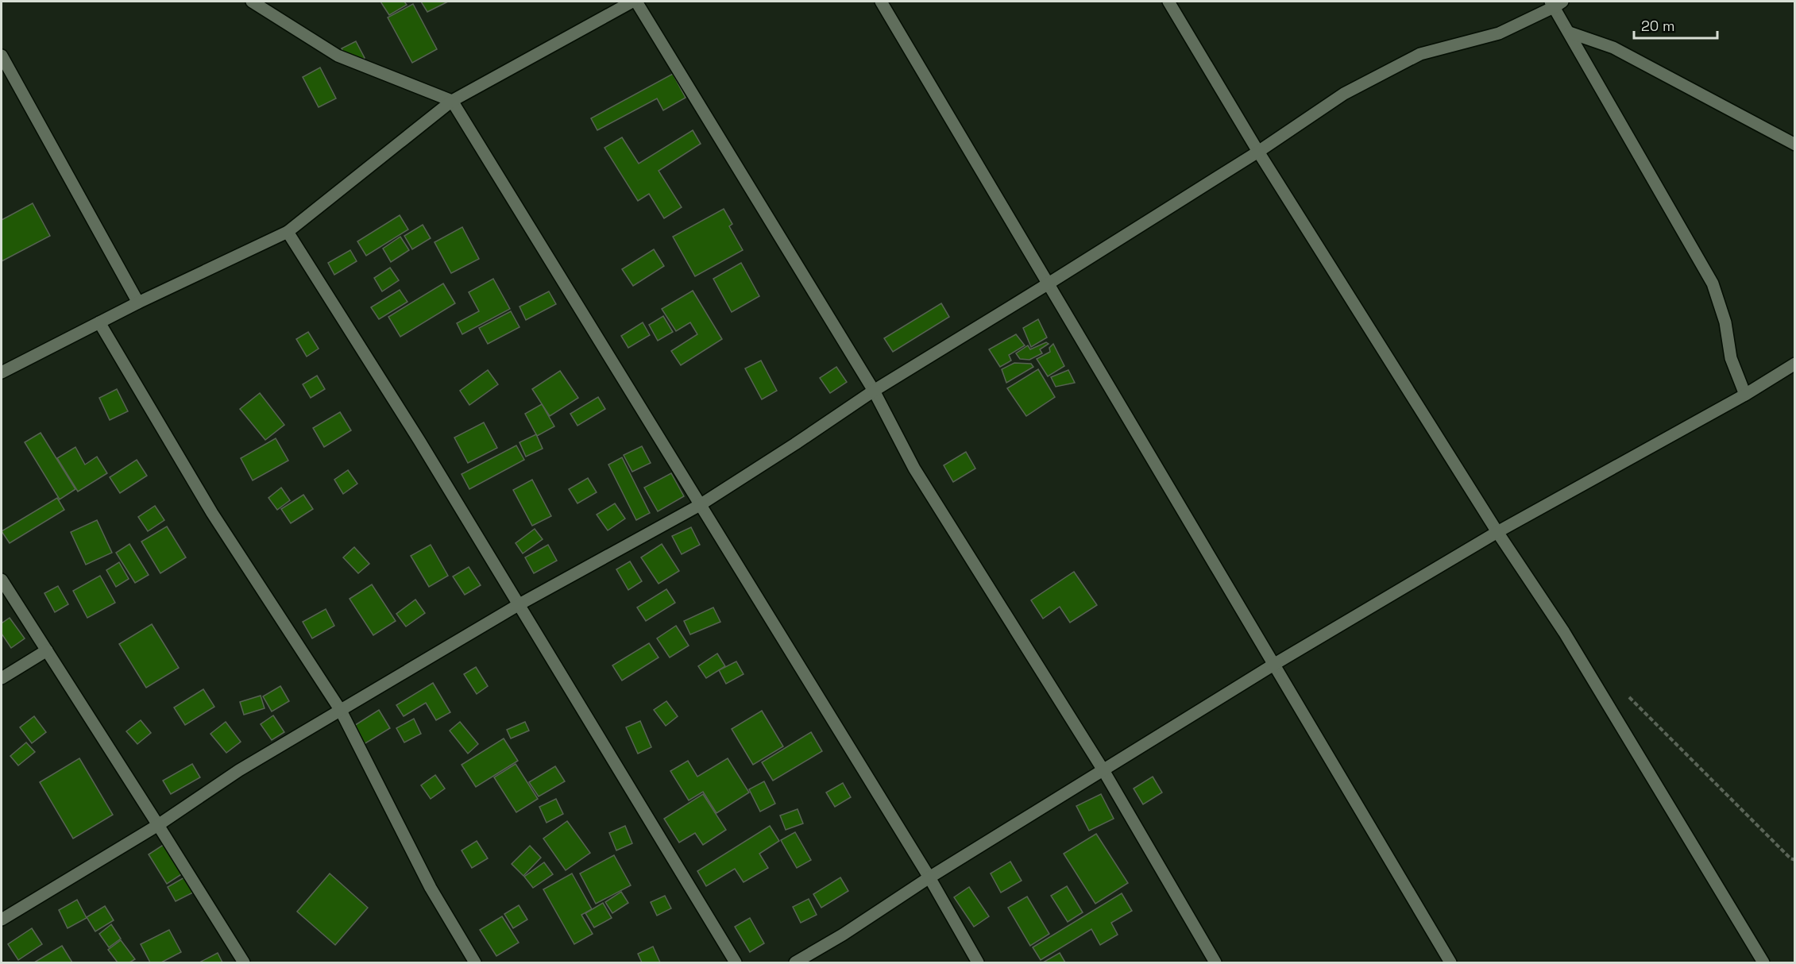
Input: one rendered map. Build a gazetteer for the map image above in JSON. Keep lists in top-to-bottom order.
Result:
{
  "scale_bar": "20 m"
}
